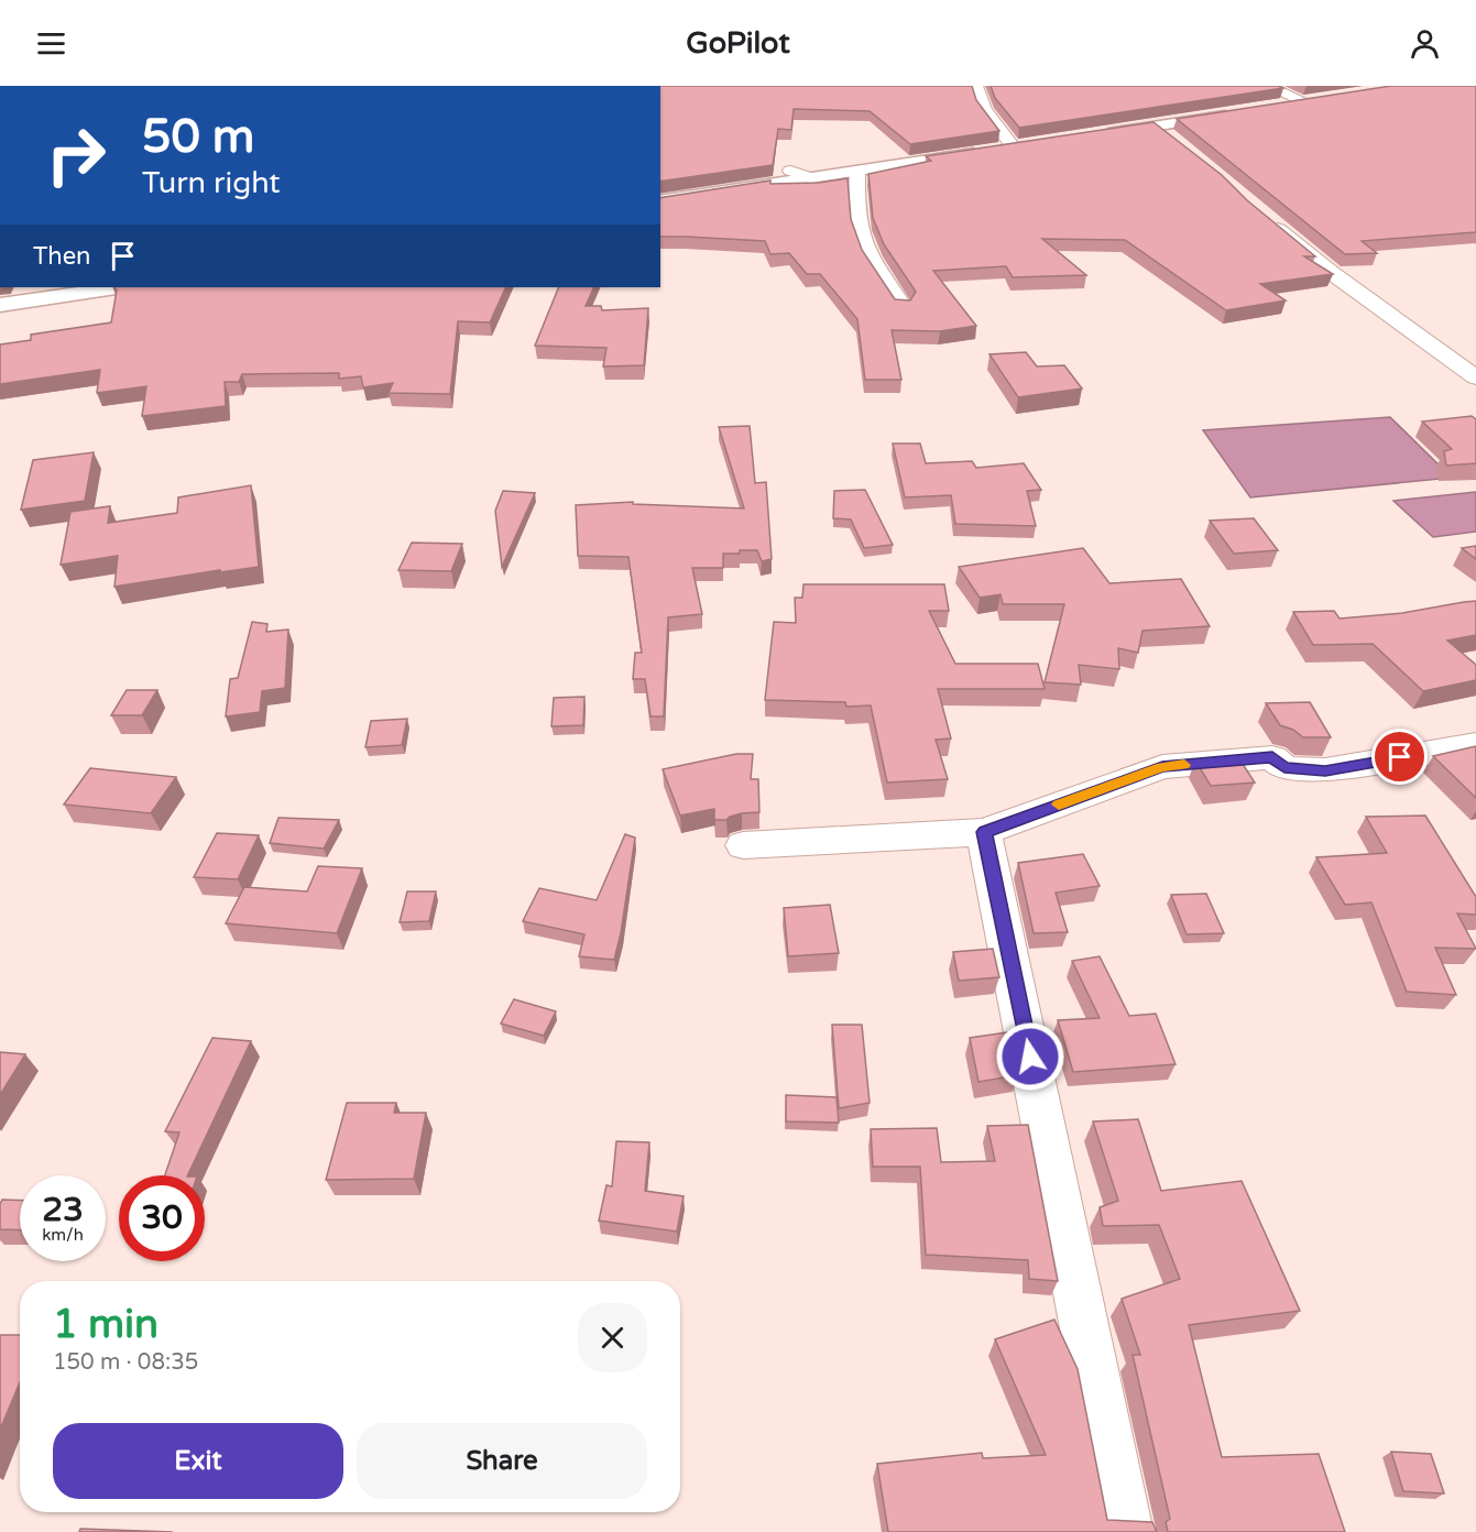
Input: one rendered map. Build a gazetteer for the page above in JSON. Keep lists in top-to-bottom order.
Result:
{
  "page": {
    "header": "GoPilot",
    "turn": ["50 m", "Turn right"],
    "then": "Then",
    "speed": "23 km/h",
    "limit": "30",
    "heading": ["1 min", "150 m · 08:35"],
    "buttons": ["Exit", "Share"]
  }
}
